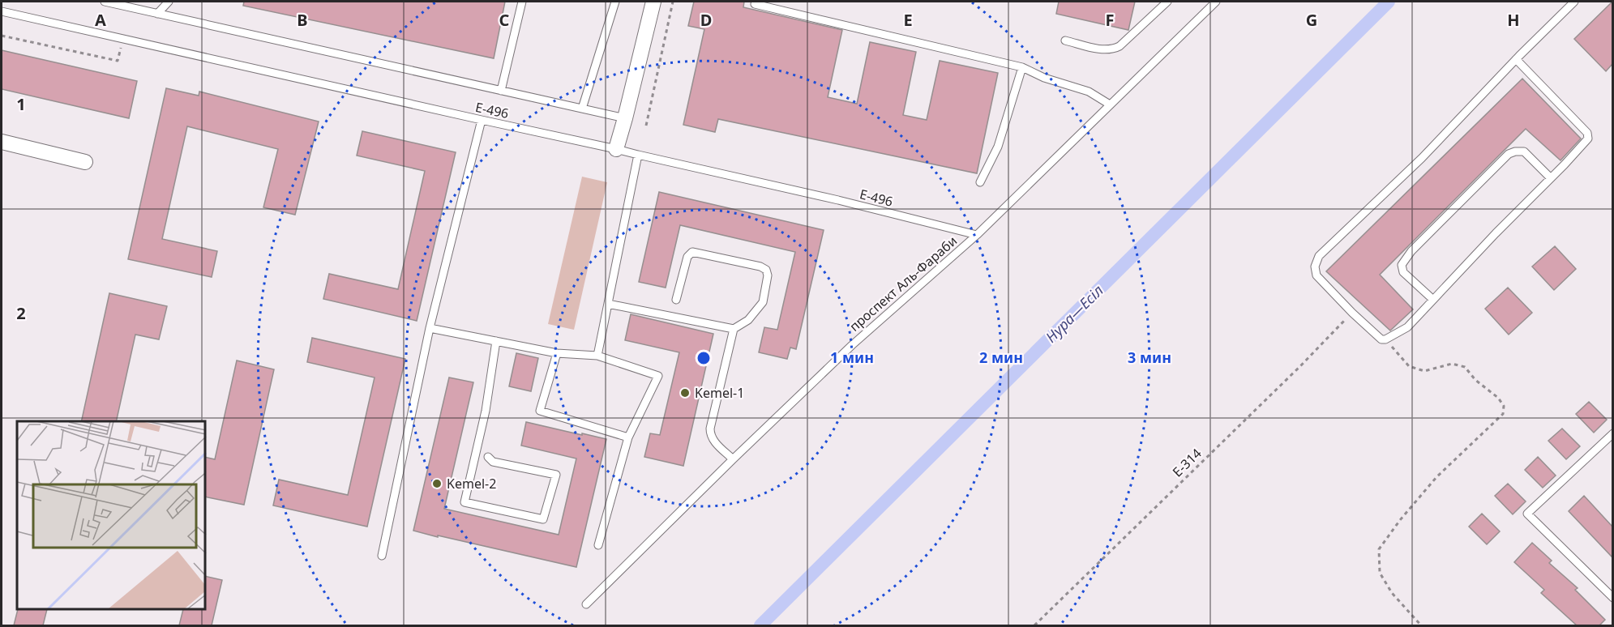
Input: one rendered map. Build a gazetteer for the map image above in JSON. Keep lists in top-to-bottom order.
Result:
{
  "streets": {
    "lane": ["E-496", "проспект Аль-Фараби"],
    "path": ["E-314"]
  },
  "crossings": [
    ["E-496", "проспект Аль-Фараби"]
  ],
  "water": ["Нура—Есіл"],
  "places": ["Kemel-1", "Kemel-2"],
  "grid": {
    "columns": [
      "A",
      "B",
      "C",
      "D",
      "E",
      "F",
      "G",
      "H"
    ],
    "rows": ["1", "2"]
  },
  "rings": ["1 мин", "2 мин", "3 мин"]
}
